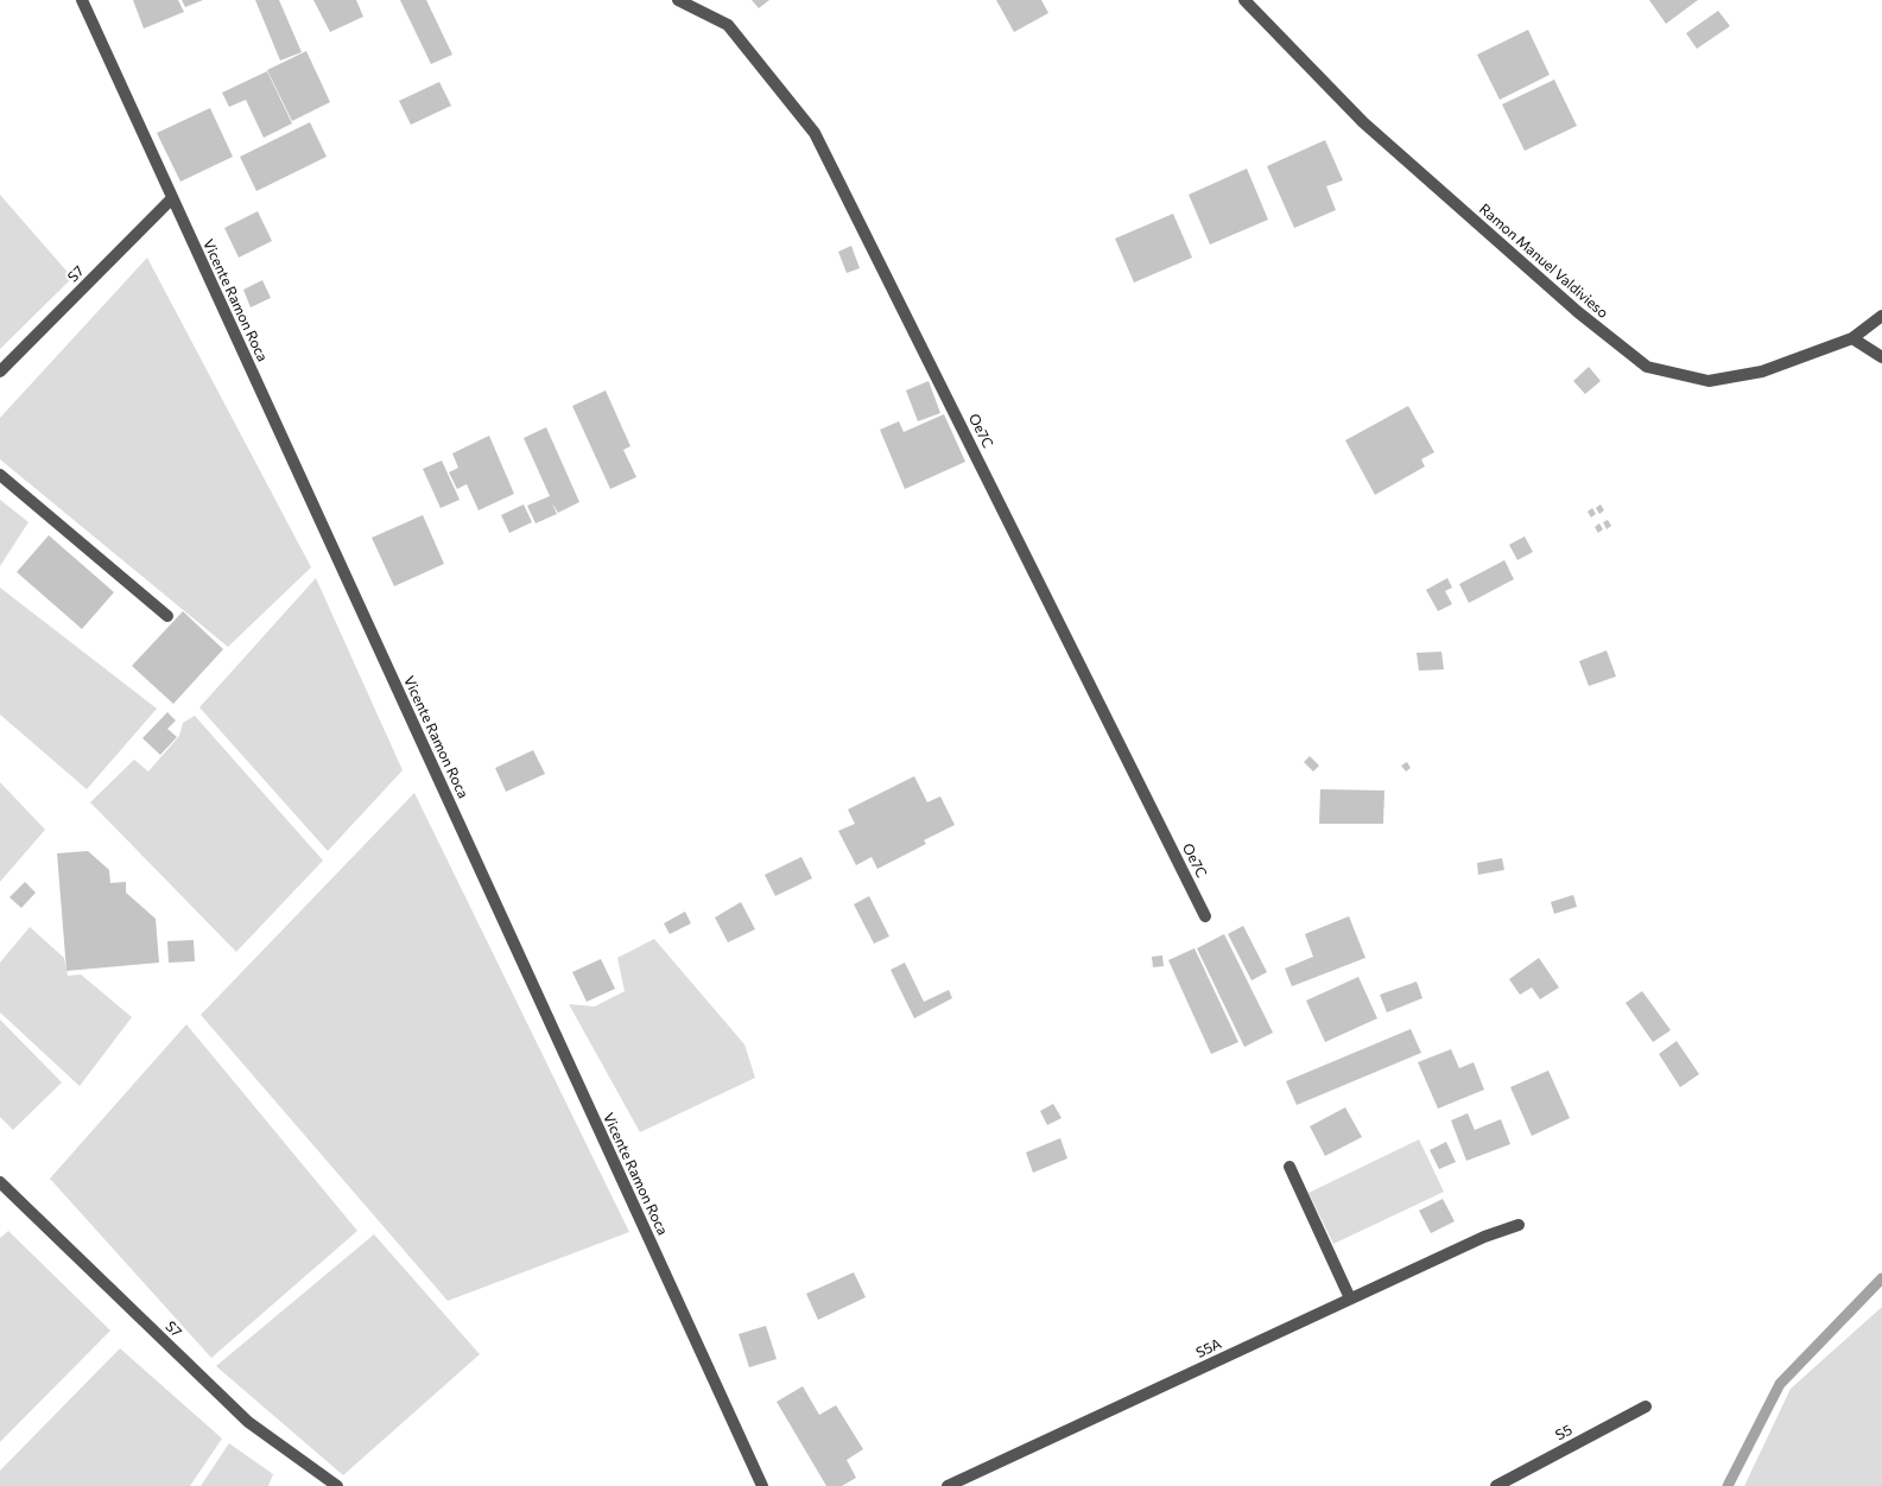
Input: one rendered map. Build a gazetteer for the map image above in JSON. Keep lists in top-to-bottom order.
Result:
{
  "streets": {
    "street": [
      "Ramon Manuel Valdivieso",
      "S7",
      "Vicente Ramon Roca",
      "Oe7C",
      "S5A",
      "S5"
    ]
  },
  "crossings": [
    ["S7", "Vicente Ramon Roca"]
  ]
}
